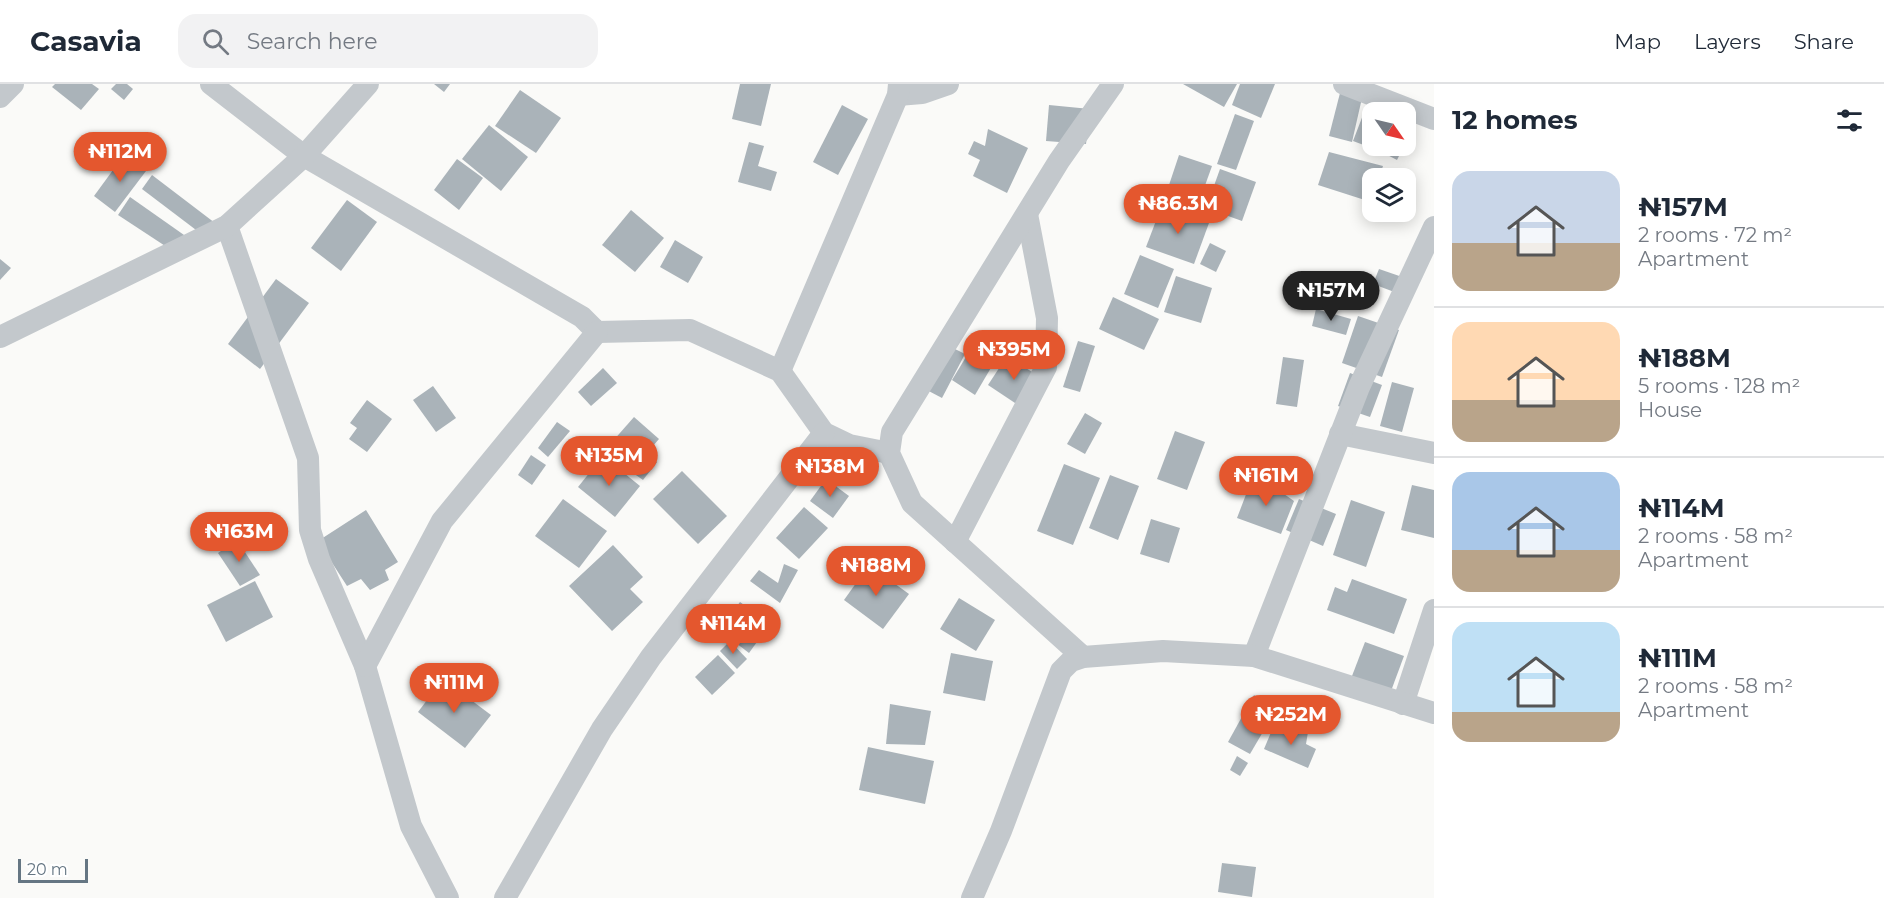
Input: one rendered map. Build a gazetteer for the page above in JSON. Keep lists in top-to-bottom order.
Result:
{
  "scale_bar": "20 m",
  "north": "bottom right",
  "page": {
    "header": "Casavia",
    "search": "Search here",
    "nav": ["Map", "Layers", "Share"],
    "heading": "12 homes",
    "price": [
      "₦112M",
      "₦86.3M",
      "₦157M",
      "₦395M",
      "₦135M",
      "₦138M",
      "₦161M",
      "₦163M",
      "₦188M",
      "₦114M",
      "₦111M",
      "₦252M"
    ],
    "list": [
      {
        "name": "₦157M",
        "note": "2 rooms · 72 m² · Apartment"
      },
      {
        "name": "₦188M",
        "note": "5 rooms · 128 m² · House"
      },
      {
        "name": "₦114M",
        "note": "2 rooms · 58 m² · Apartment"
      },
      {
        "name": "₦111M",
        "note": "2 rooms · 58 m² · Apartment"
      }
    ],
    "scale": "20 m"
  }
}
